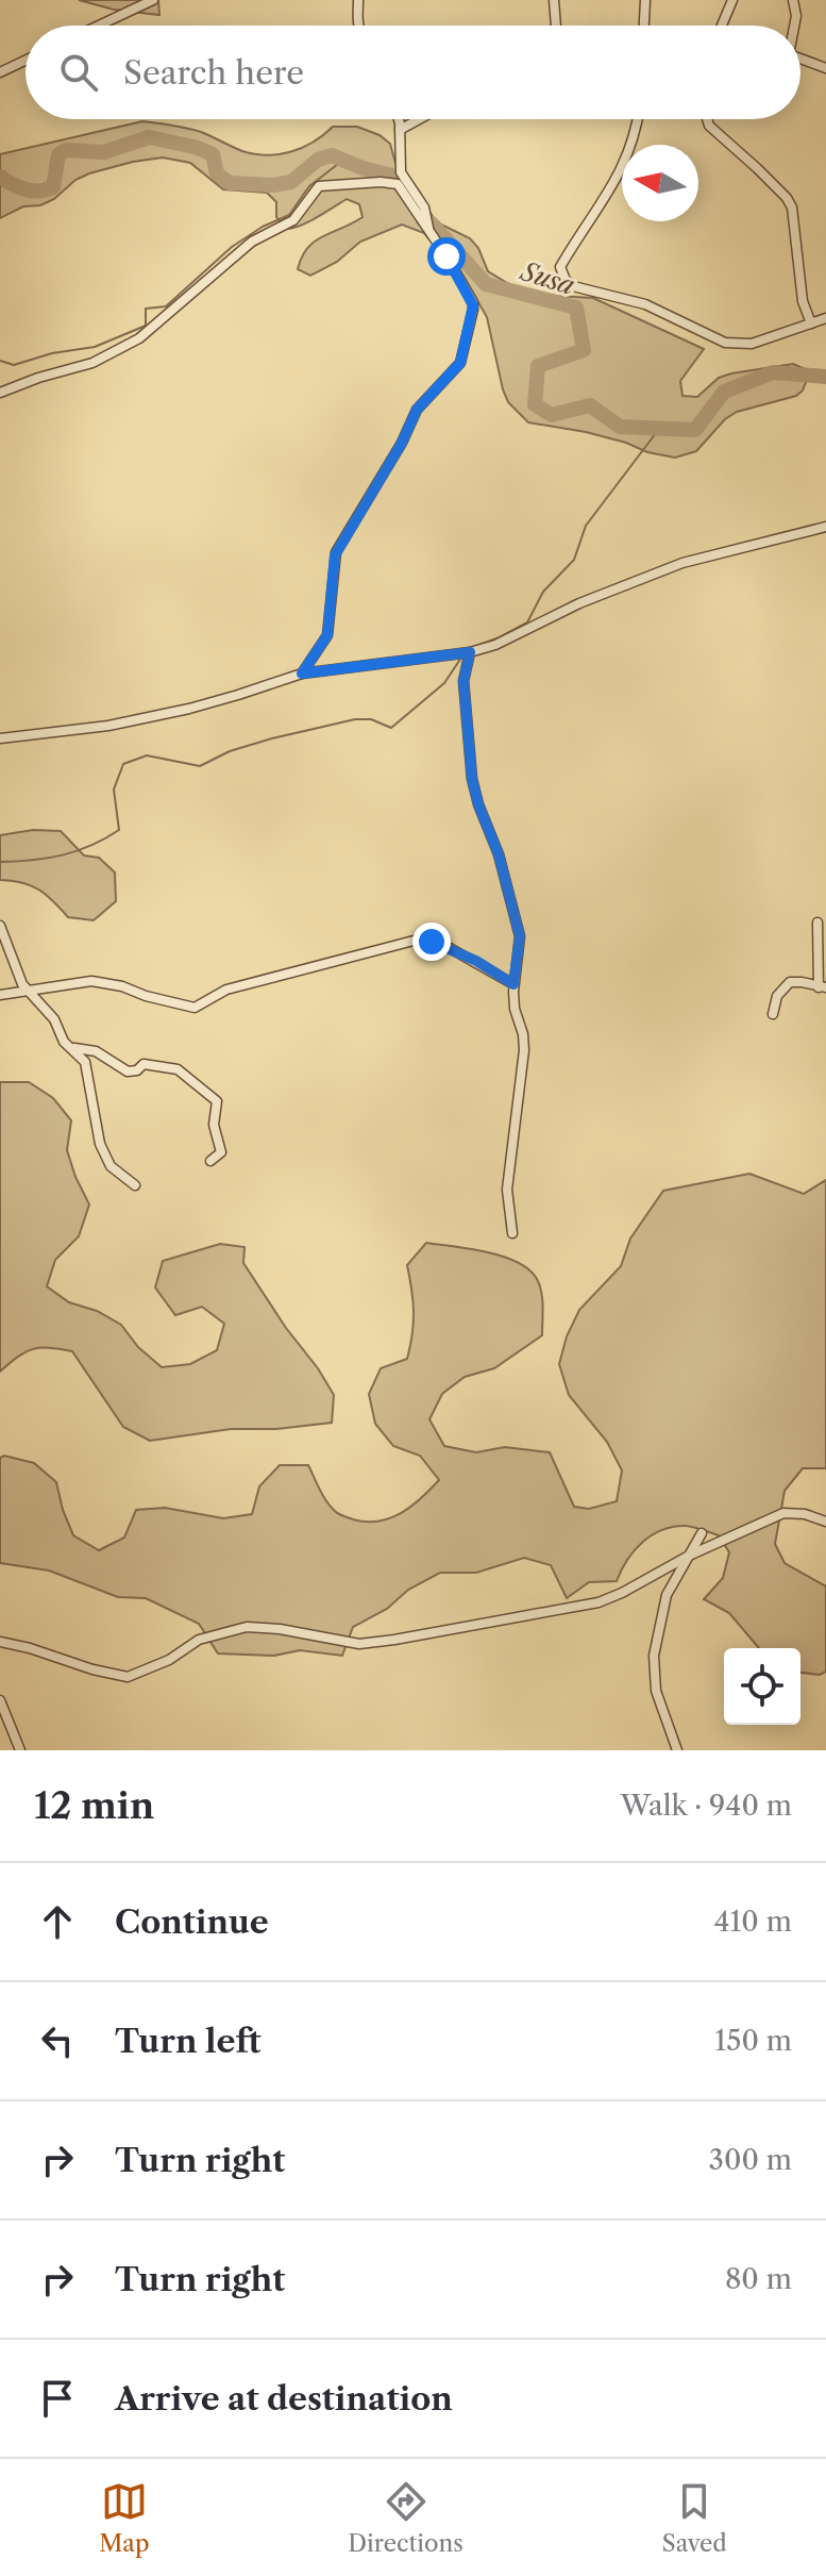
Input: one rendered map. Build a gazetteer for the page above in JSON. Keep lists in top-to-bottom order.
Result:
{
  "water": ["Susa"],
  "north": "left",
  "page": {
    "search": "Search here",
    "heading": ["12 min", "Walk · 940 m"],
    "list": [
      ["Continue", "410 m"],
      ["Turn left", "150 m"],
      ["Turn right", "300 m"],
      ["Turn right", "80 m"],
      "Arrive at destination"
    ],
    "nav": ["Map", "Directions", "Saved"]
  }
}
